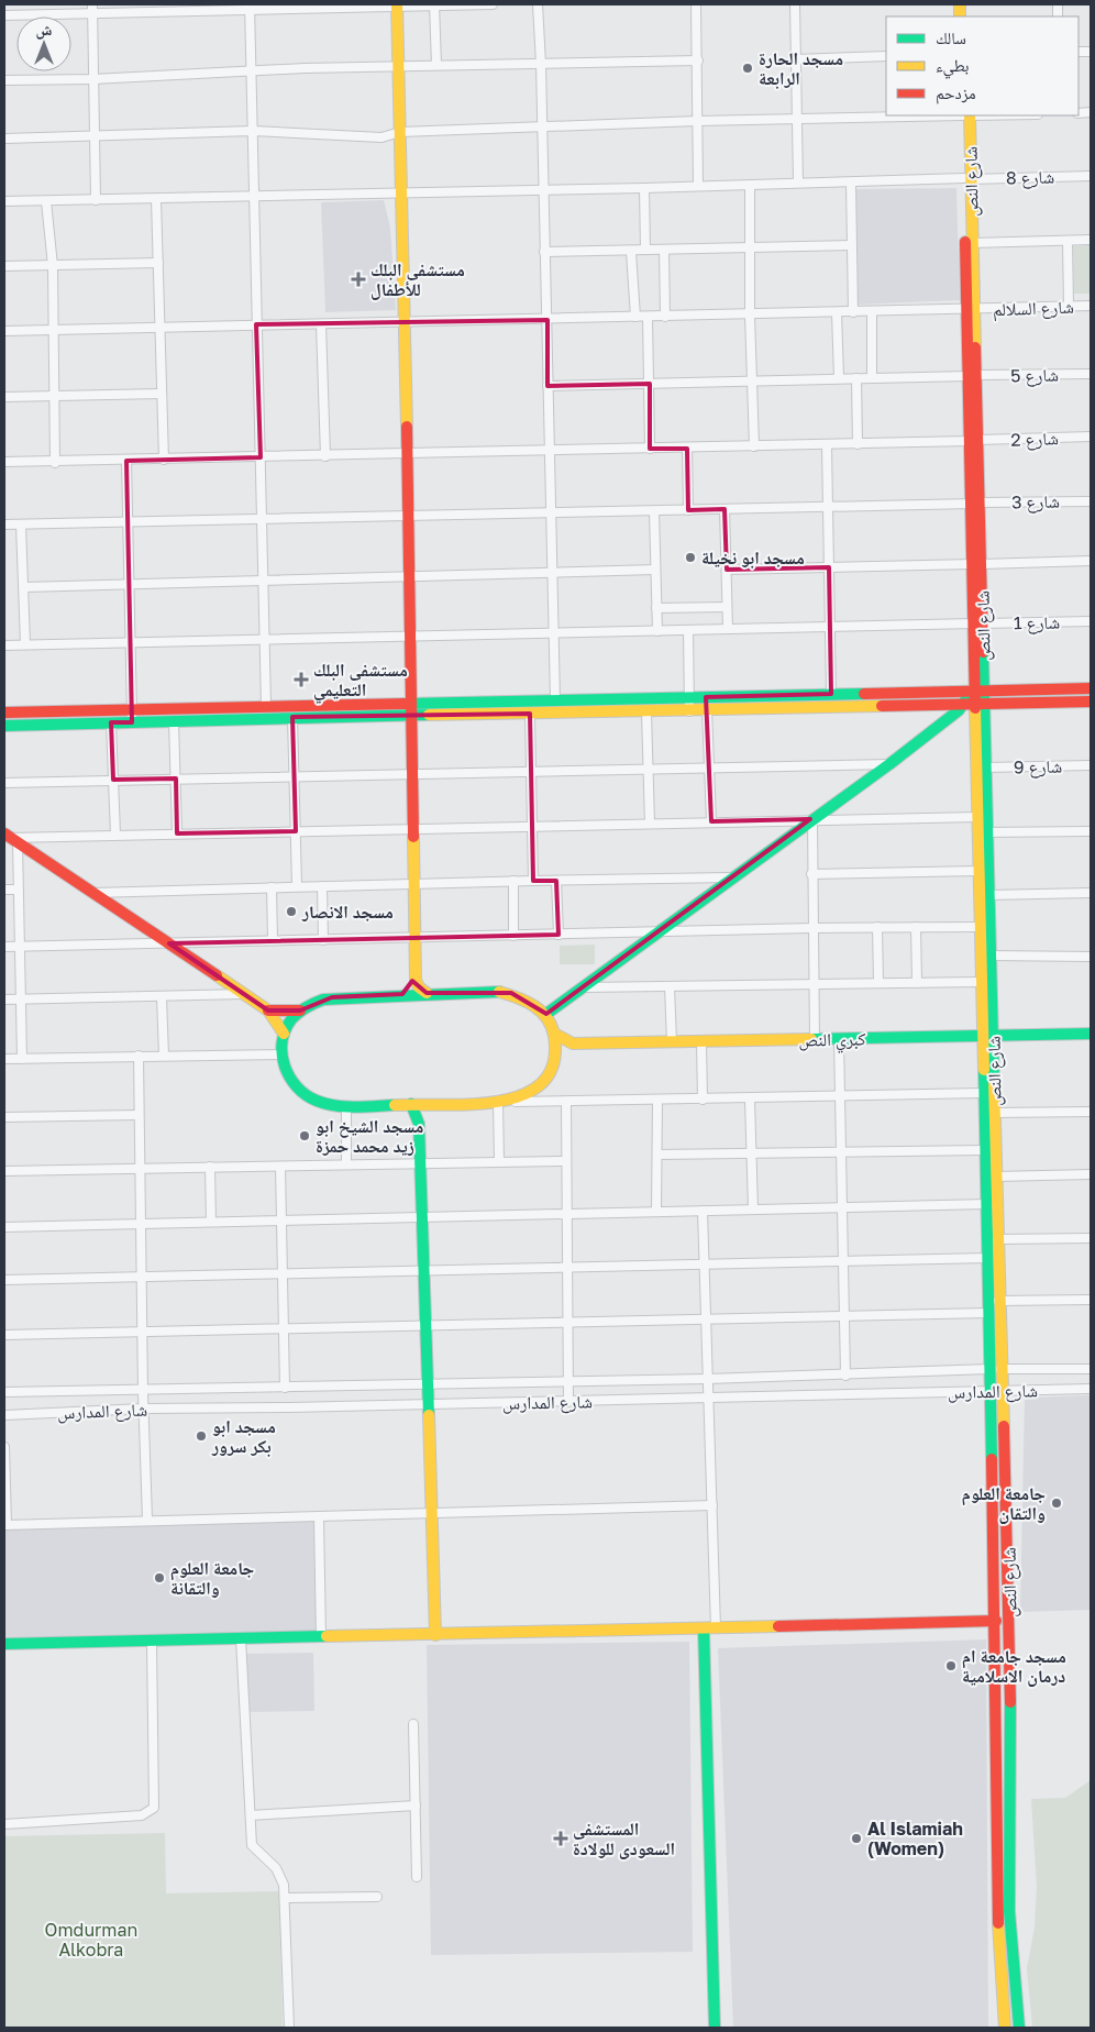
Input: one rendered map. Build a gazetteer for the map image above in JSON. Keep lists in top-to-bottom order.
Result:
{
  "streets": {
    "street": [
      "شارع 8",
      "شارع النص",
      "شارع السلالم",
      "شارع 5",
      "شارع 2",
      "شارع 3",
      "شارع 1",
      "شارع 9",
      "كبري النص",
      "شارع المدارس"
    ]
  },
  "crossings": [
    ["شارع 8", "شارع النص"],
    ["شارع النص", "شارع السلالم"],
    ["شارع النص", "شارع 5"],
    ["شارع النص", "شارع 2"],
    ["شارع النص", "شارع 3"],
    ["شارع النص", "شارع 1"],
    ["شارع النص", "شارع 9"],
    ["شارع النص", "كبري النص"],
    ["شارع النص", "شارع المدارس"]
  ],
  "parks": ["Omdurman Alkobra"],
  "places": {
    "other": [
      "مسجد الحارة الرابعة",
      "مسجد ابو نخيلة",
      "مسجد الانصار",
      "مسجد الشيخ ابو زيد محمد حمزة",
      "مسجد ابو بكر سرور",
      "جامعة العلوم والتقان",
      "جامعة العلوم والتقانة",
      "مسجد جامعة ام درمان الاسلامية",
      "Al Islamiah (Women)"
    ],
    "health": ["مستشفى البلك للأطفال", "مستشفى البلك التعليمي", "المستشفى السعودى للولادة"]
  },
  "legend": ["سالك", "بطيء", "مزدحم"],
  "north": "top"
}
